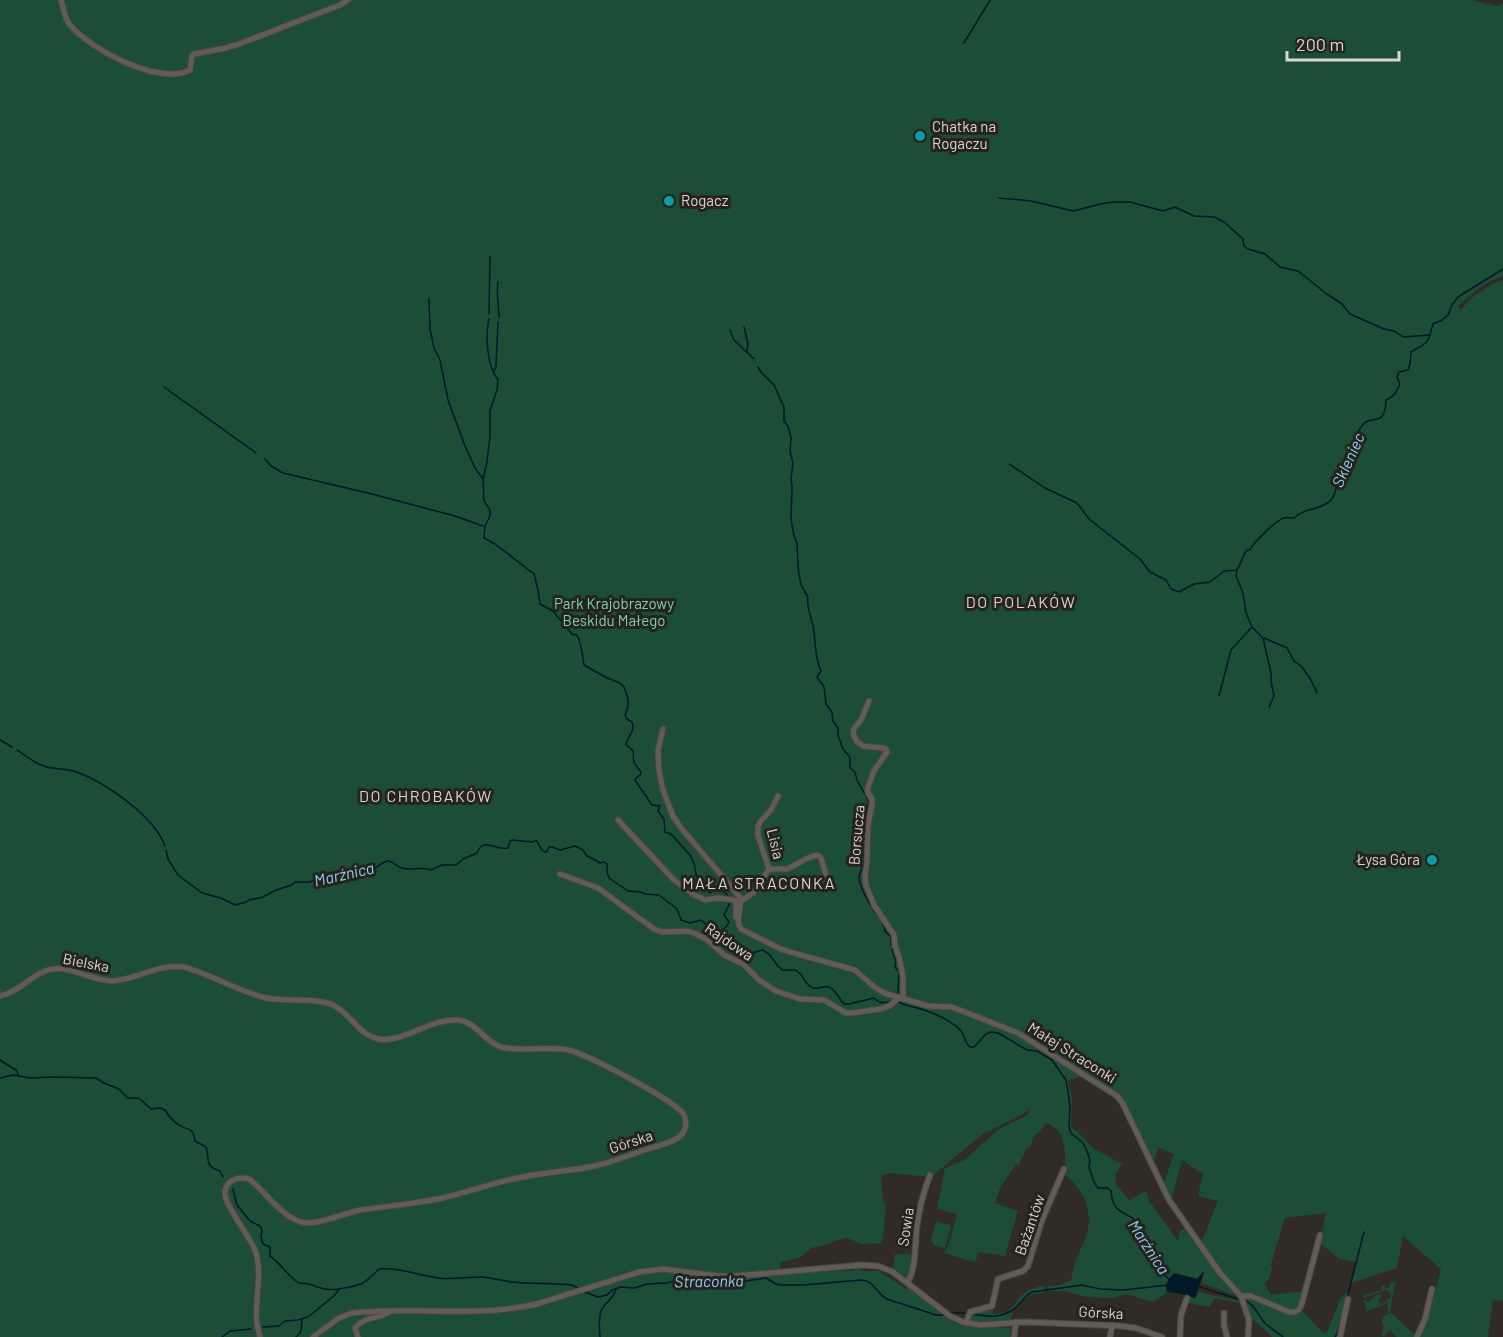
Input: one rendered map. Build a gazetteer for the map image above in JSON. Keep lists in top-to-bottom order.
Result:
{
  "streets": {
    "street": [
      "Borsucza",
      "Lisia",
      "Rajdowa",
      "Bielska",
      "Małej Straconki",
      "Górska",
      "Bażantów",
      "Sowia"
    ]
  },
  "crossings": [
    ["Borsucza", "Rajdowa"],
    ["Borsucza", "Małej Straconki"],
    ["Rajdowa", "Małej Straconki"],
    ["Bielska", "Górska"],
    ["Górska", "Bażantów"],
    ["Górska", "Sowia"]
  ],
  "districts": ["DO POLAKÓW", "DO CHROBAKÓW", "MAŁA STRACONKA"],
  "water": ["Skleniec", "Marźnica", "Straconka"],
  "parks": ["Park Krajobrazowy Beskidu Małego"],
  "places": ["Chatka na Rogaczu", "Rogacz", "Łysa Góra"],
  "scale_bar": "200 m"
}
